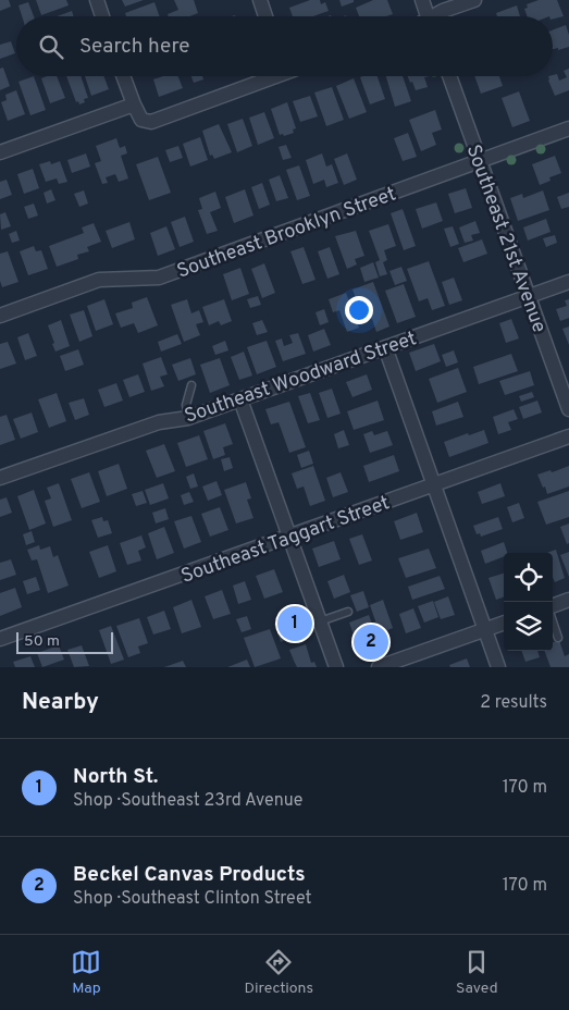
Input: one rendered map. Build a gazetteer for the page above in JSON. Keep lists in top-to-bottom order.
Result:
{
  "streets": {
    "street": [
      "Southeast Brooklyn Street",
      "Southeast 21st Avenue",
      "Southeast Woodward Street",
      "Southeast Taggart Street"
    ]
  },
  "crossings": [
    ["Southeast Brooklyn Street", "Southeast 21st Avenue"],
    ["Southeast 21st Avenue", "Southeast Woodward Street"]
  ],
  "scale_bar": "50 m",
  "page": {
    "search": "Search here",
    "pins": ["1", "2"],
    "scale": "50 m",
    "heading": ["Nearby", "2 results"],
    "list": [
      {
        "mark": "1",
        "name": "North St.",
        "note": "Shop · Southeast 23rd Avenue",
        "value": "170 m"
      },
      {
        "mark": "2",
        "name": "Beckel Canvas Products",
        "note": "Shop · Southeast Clinton Street",
        "value": "170 m"
      }
    ],
    "nav": ["Map", "Directions", "Saved"]
  }
}
